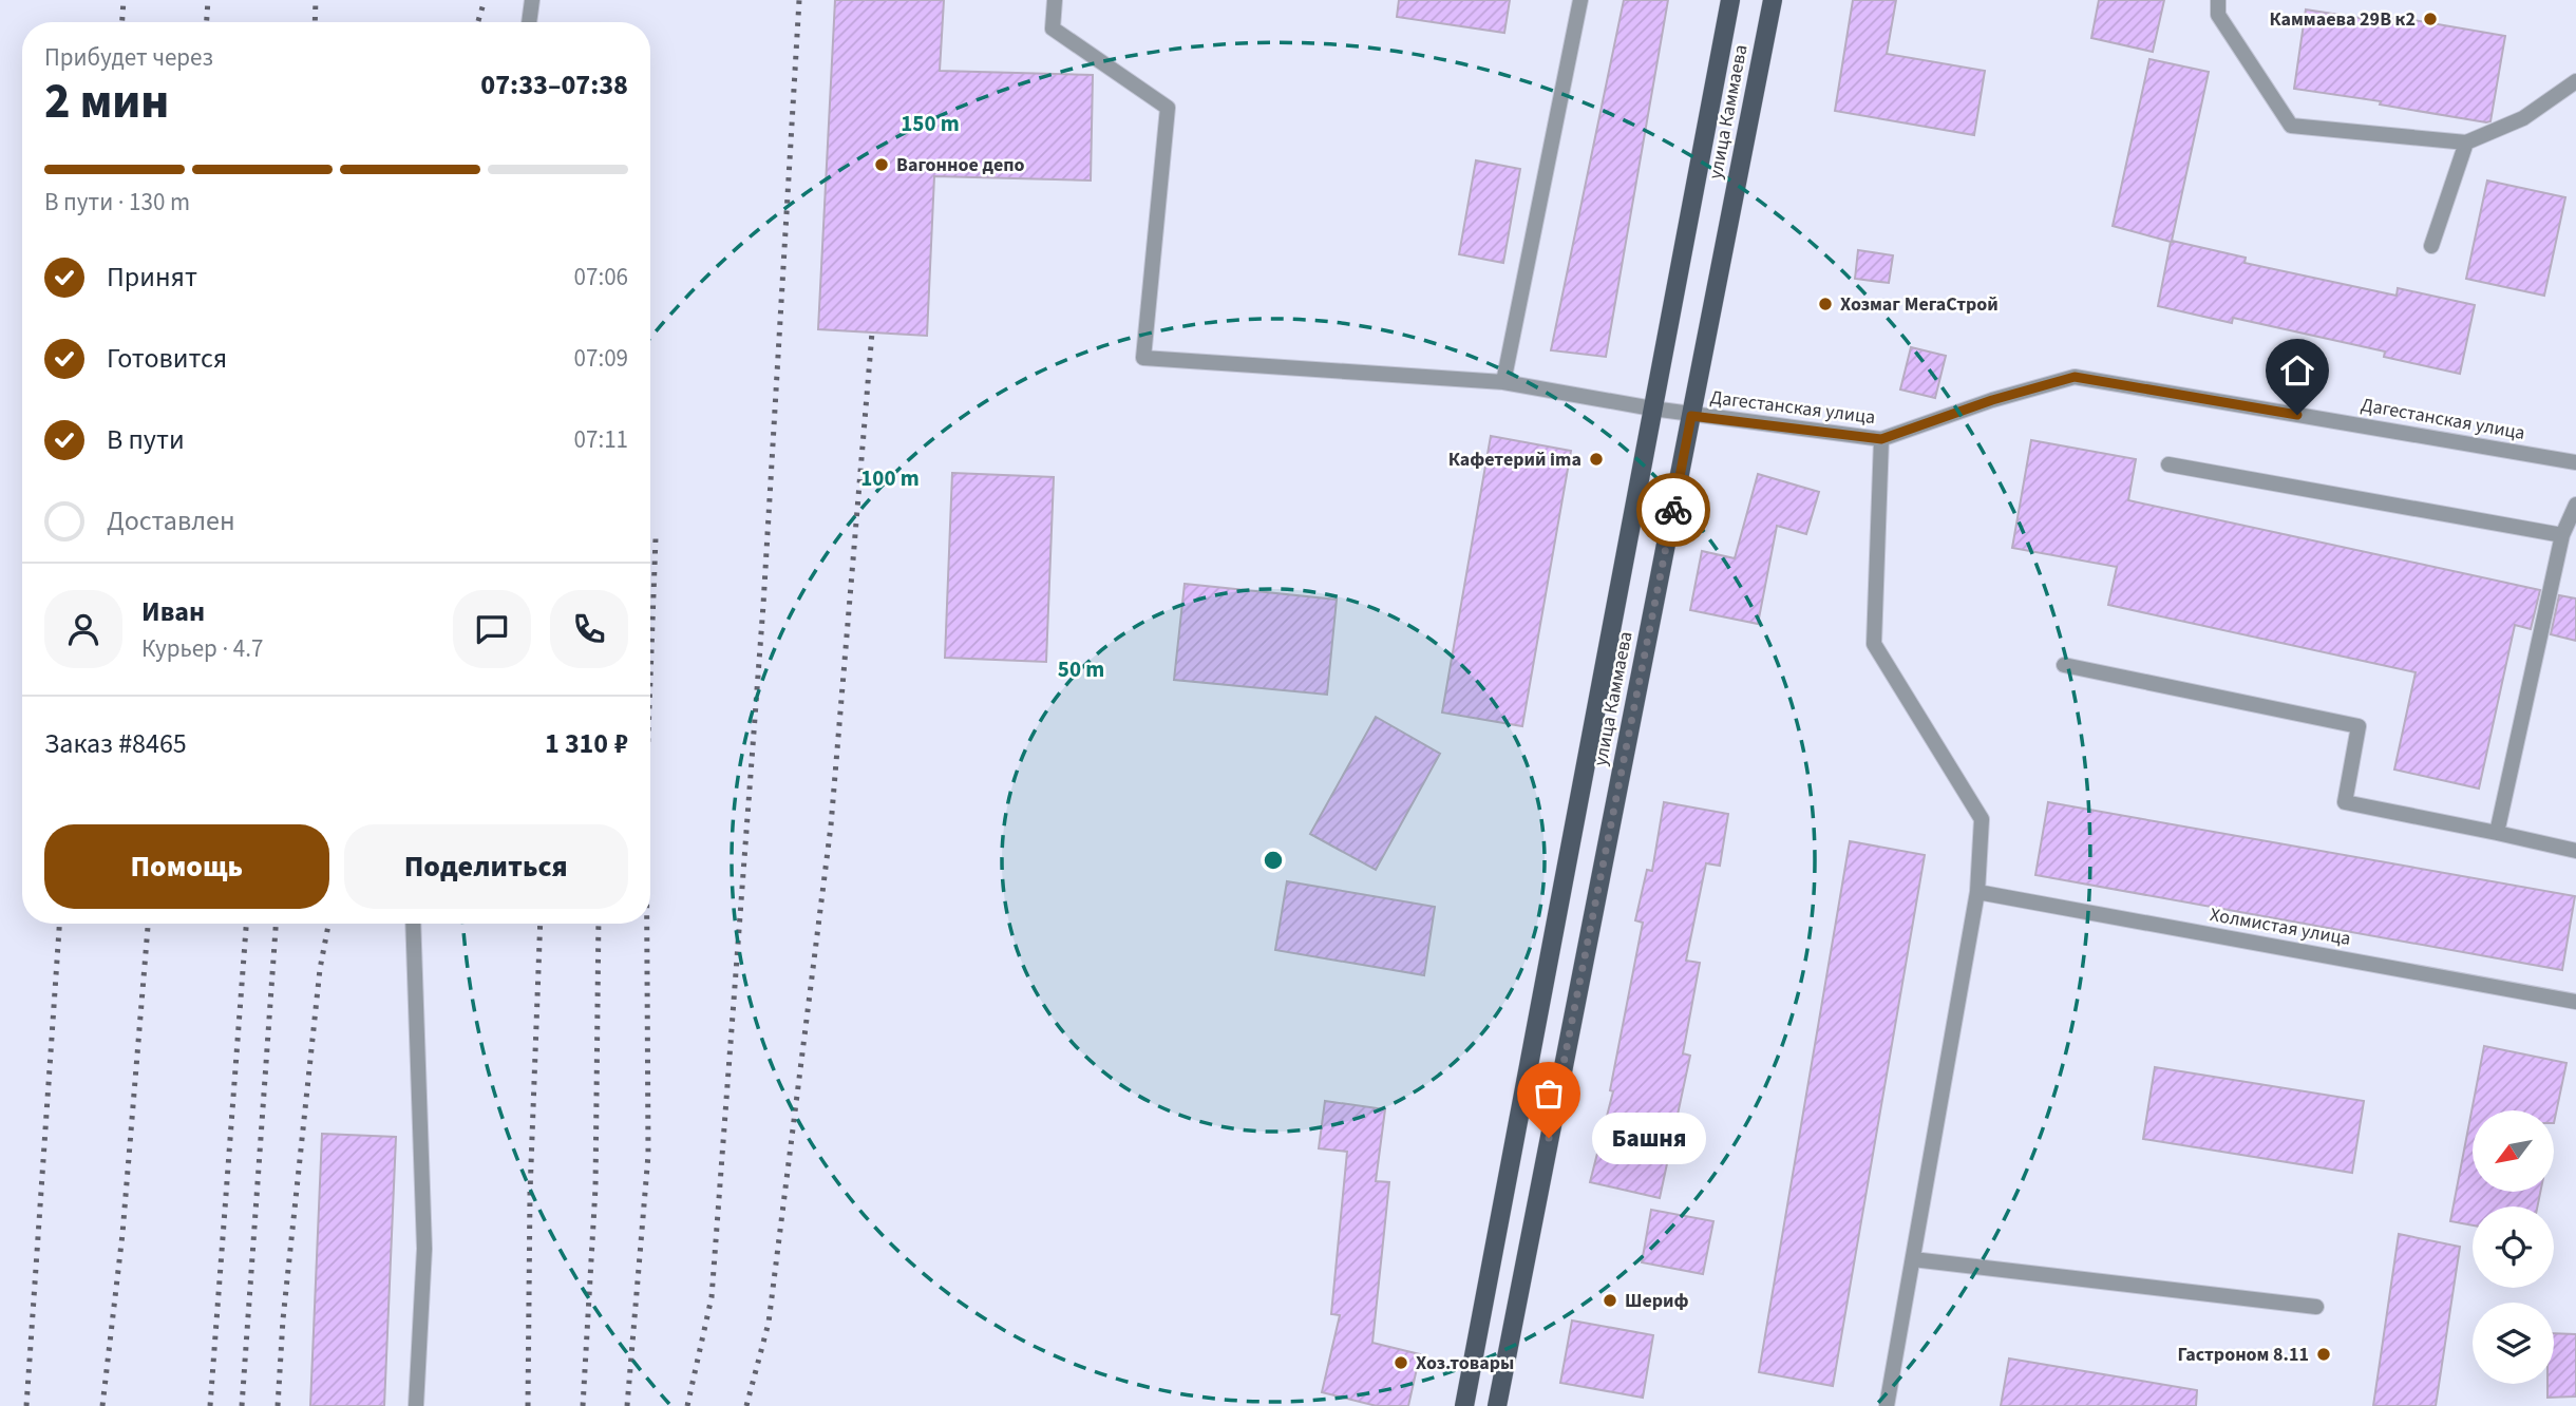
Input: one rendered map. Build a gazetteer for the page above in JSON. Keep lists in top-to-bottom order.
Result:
{
  "streets": {
    "main road": ["улица Каммаева"],
    "street": ["Дагестанская улица", "Холмистая улица"]
  },
  "crossings": [
    ["улица Каммаева", "Дагестанская улица"]
  ],
  "places": [
    "Каммаева 29В к2",
    "Вагонное депо",
    "Хозмаг МегаСтрой",
    "Кафетерий ima",
    "Башня",
    "Шериф",
    "Гастроном 8.11",
    "Хоз.товары"
  ],
  "north": "bottom left",
  "page": {
    "heading": ["2 мин", "Прибудет через", "07:33–07:38"],
    "panel": [
      "Иван",
      "Курьер · 4.7",
      "Заказ #8465",
      "1 310 ₽"
    ],
    "bar": "В пути · 130 m",
    "list": [
      ["Принят", "07:06"],
      ["Готовится", "07:09"],
      ["В пути", "07:11"],
      "Доставлен"
    ],
    "buttons": ["Помощь", "Поделиться"],
    "bubble": "Башня"
  },
  "rings": ["150 m", "100 m", "50 m"]
}
